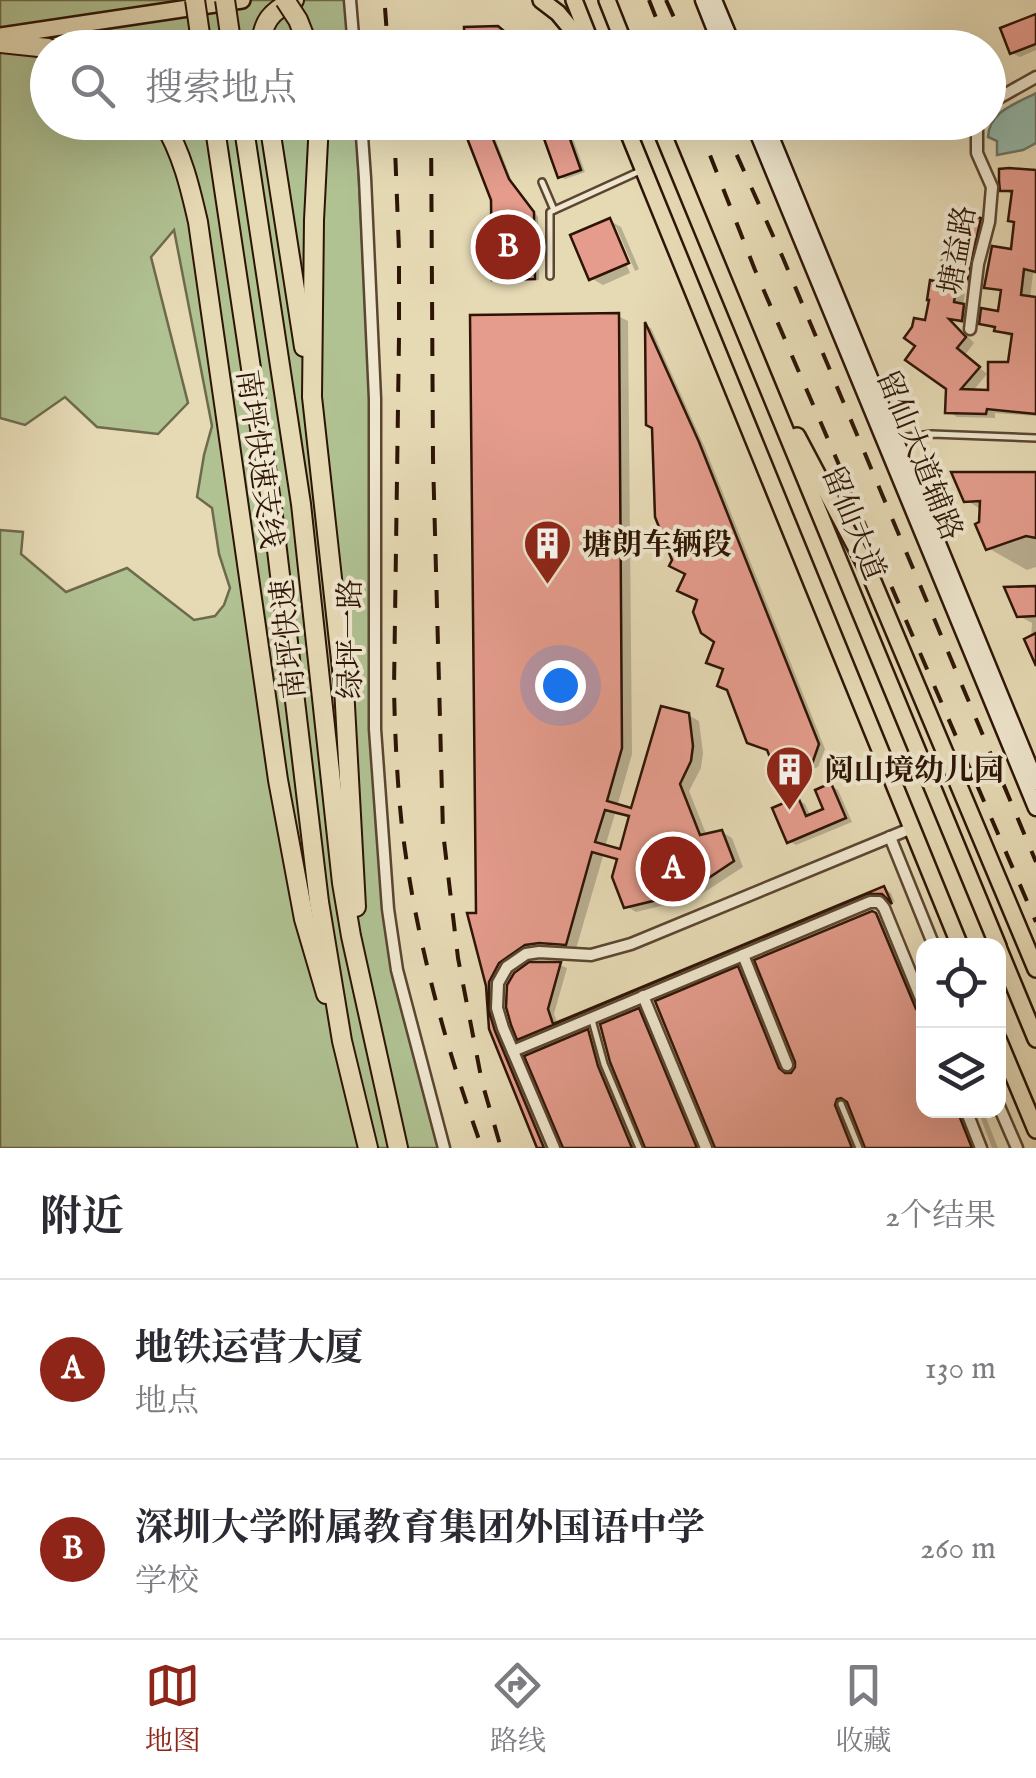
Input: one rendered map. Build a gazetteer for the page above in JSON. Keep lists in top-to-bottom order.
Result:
{
  "streets": {
    "highway": ["南坪快速支线", "南坪快速"],
    "main road": ["留仙大道辅路", "留仙大道"],
    "street": ["塘益路", "绿坪一路"]
  },
  "crossings": [
    ["南坪快速支线", "南坪快速"]
  ],
  "places": {
    "building": ["塘朗车辆段", "阅山境幼儿园"]
  },
  "page": {
    "search": "搜索地点",
    "pins": ["B", "A"],
    "heading": ["附近", "2个结果"],
    "list": [
      {
        "mark": "A",
        "name": "地铁运营大厦",
        "note": "地点",
        "value": "130 m"
      },
      {
        "mark": "B",
        "name": "深圳大学附属教育集团外国语中学",
        "note": "学校",
        "value": "260 m"
      }
    ],
    "nav": ["地图", "路线", "收藏"]
  }
}
